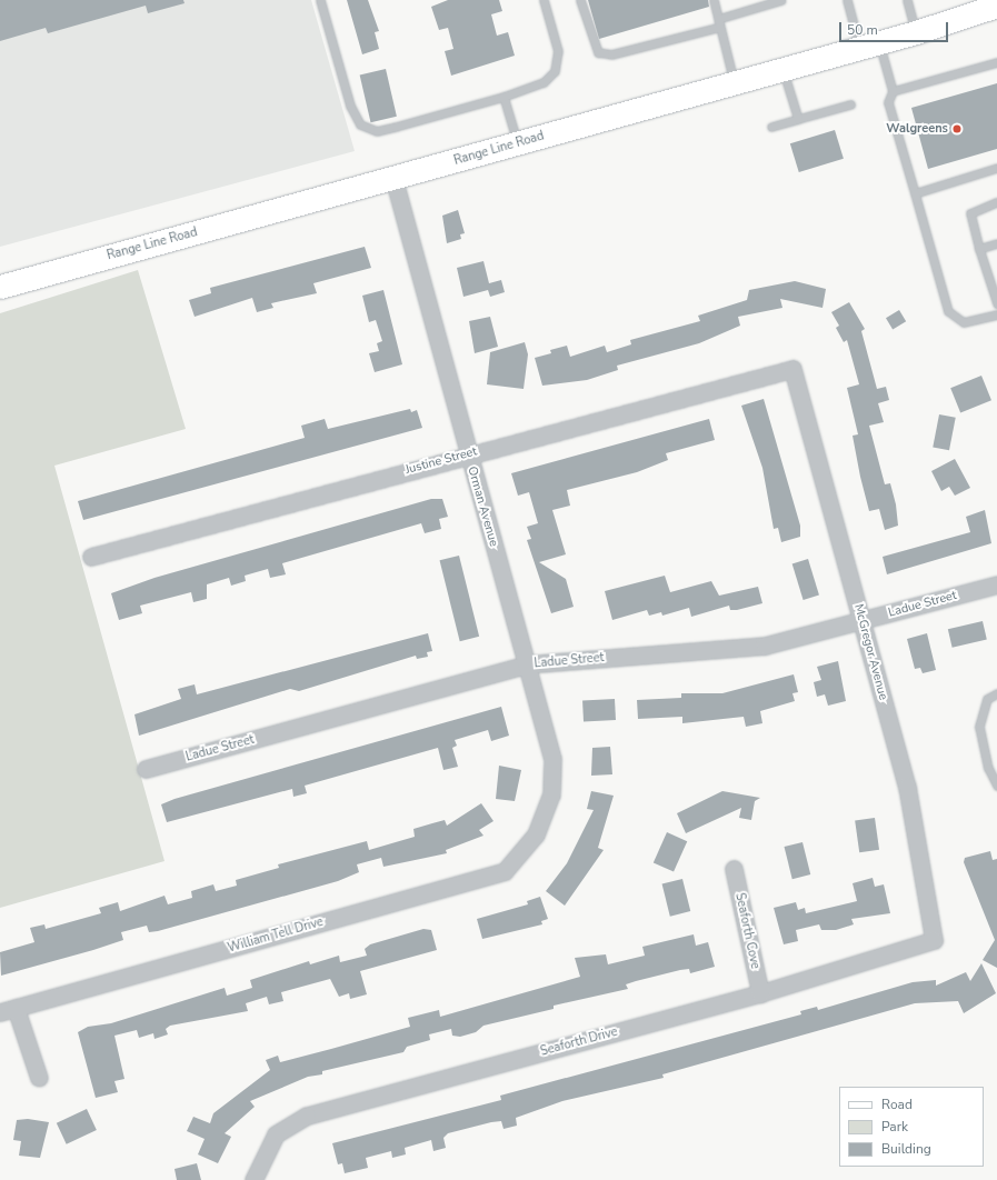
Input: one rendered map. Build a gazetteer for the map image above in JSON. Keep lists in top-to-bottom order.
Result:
{
  "streets": {
    "main road": ["Range Line Road"],
    "street": [
      "Justine Street",
      "Orman Avenue",
      "Ladue Street",
      "McGregor Avenue",
      "Seaforth Cove",
      "William Tell Drive",
      "Seaforth Drive"
    ]
  },
  "crossings": [
    ["Range Line Road", "Orman Avenue"],
    ["Justine Street", "Orman Avenue"],
    ["Justine Street", "McGregor Avenue"],
    ["Orman Avenue", "Ladue Street"],
    ["Orman Avenue", "William Tell Drive"],
    ["Ladue Street", "McGregor Avenue"],
    ["McGregor Avenue", "Seaforth Drive"],
    ["Seaforth Cove", "Seaforth Drive"]
  ],
  "places": ["Walgreens"],
  "legend": ["Road", "Park", "Building"],
  "scale_bar": "50 m"
}
